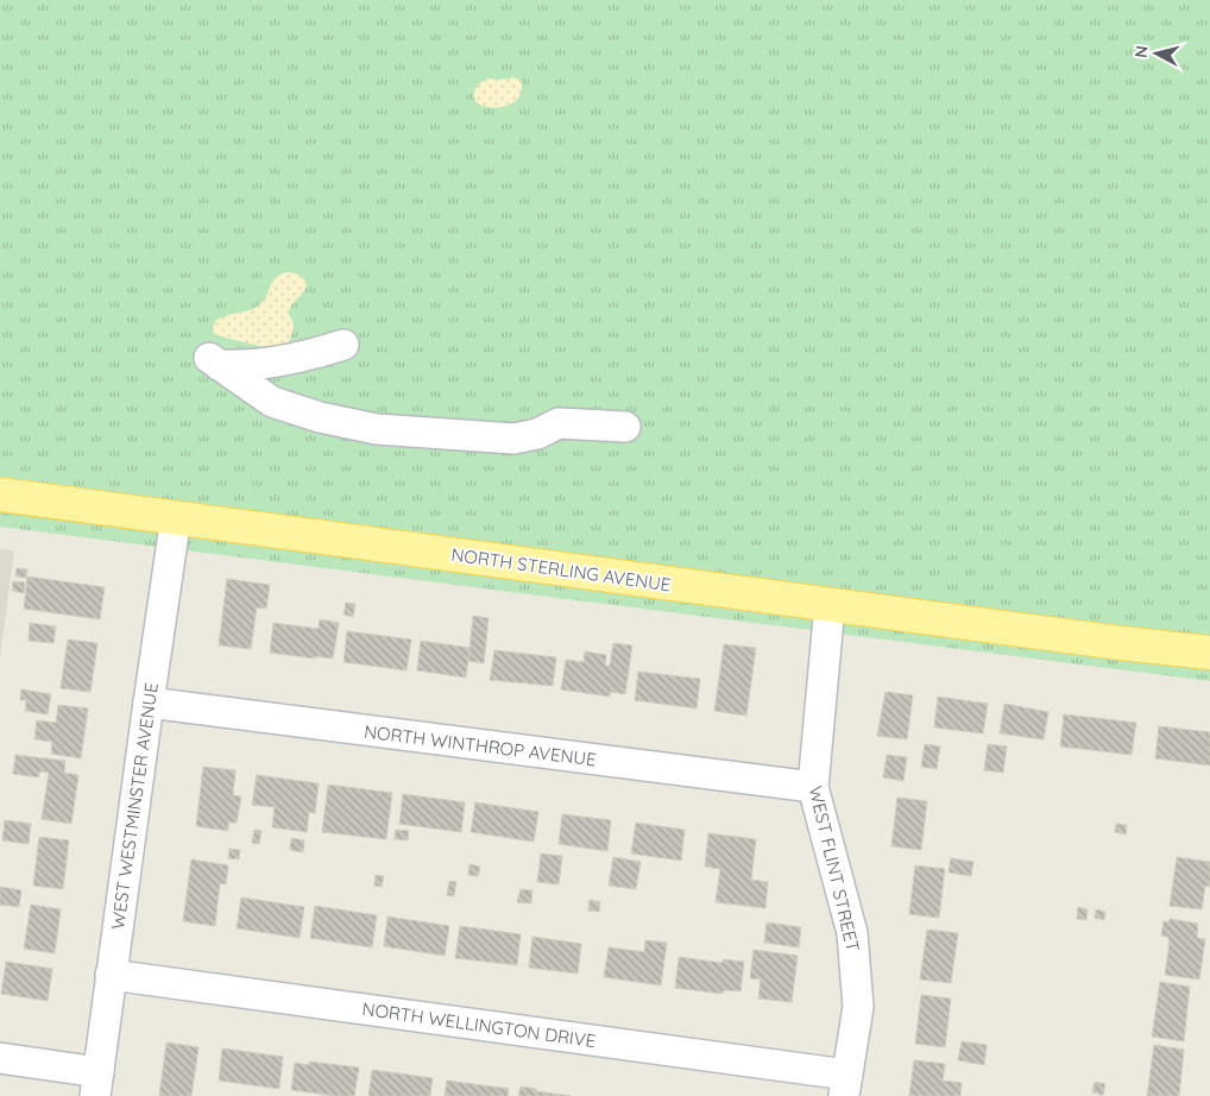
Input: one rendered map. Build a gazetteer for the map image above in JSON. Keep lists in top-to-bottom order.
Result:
{
  "streets": {
    "main road": ["NORTH STERLING AVENUE"],
    "street": [
      "NORTH WINTHROP AVENUE",
      "WEST WESTMINSTER AVENUE",
      "WEST FLINT STREET",
      "NORTH WELLINGTON DRIVE"
    ]
  },
  "crossings": [
    ["NORTH STERLING AVENUE", "WEST WESTMINSTER AVENUE"],
    ["NORTH STERLING AVENUE", "WEST FLINT STREET"],
    ["NORTH WINTHROP AVENUE", "WEST WESTMINSTER AVENUE"],
    ["NORTH WINTHROP AVENUE", "WEST FLINT STREET"],
    ["WEST WESTMINSTER AVENUE", "NORTH WELLINGTON DRIVE"],
    ["WEST FLINT STREET", "NORTH WELLINGTON DRIVE"]
  ],
  "north": "left"
}
